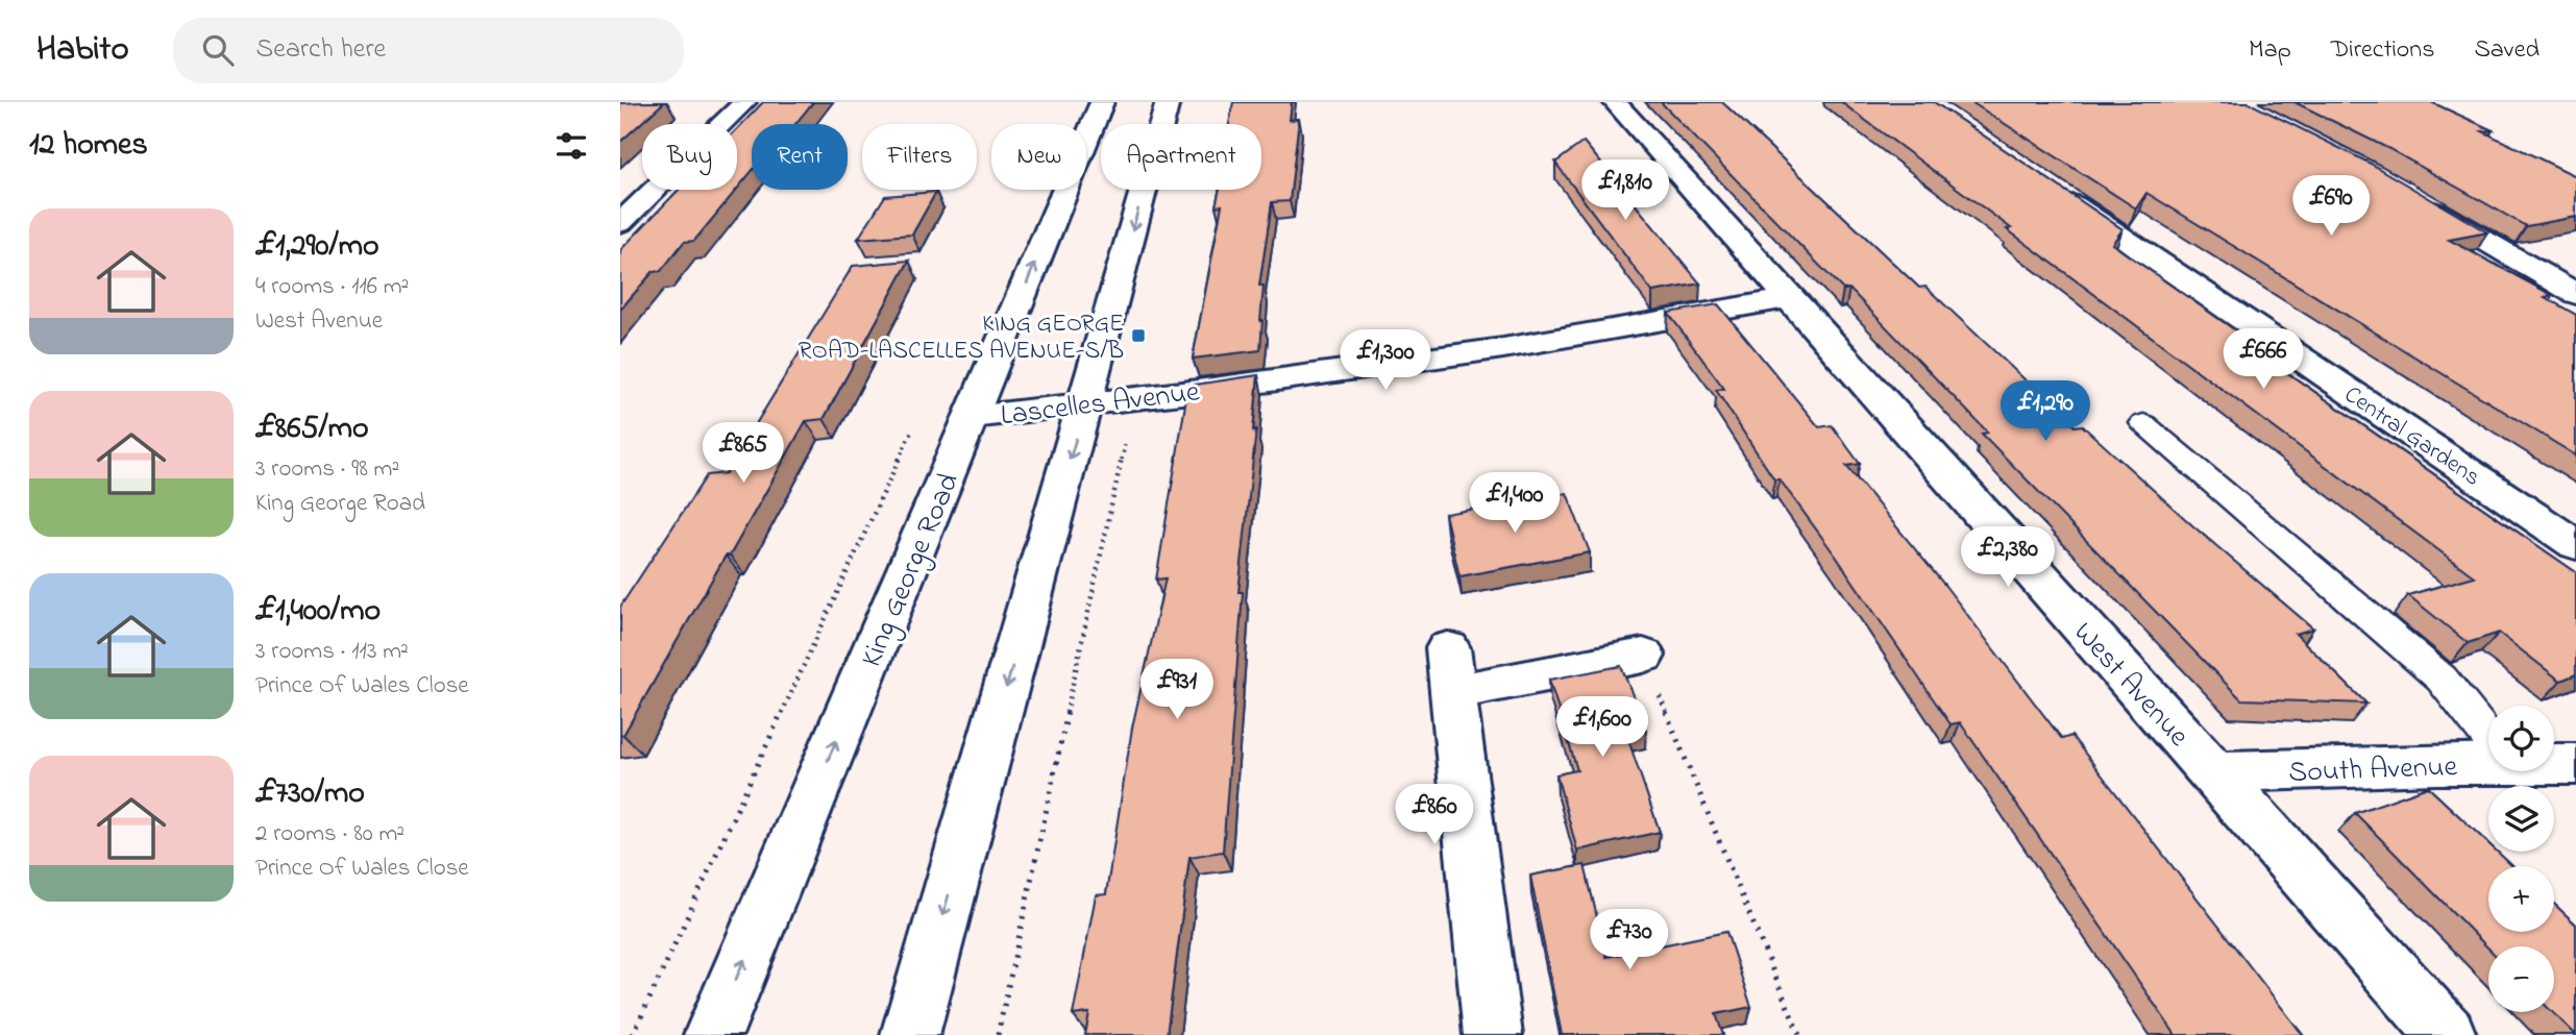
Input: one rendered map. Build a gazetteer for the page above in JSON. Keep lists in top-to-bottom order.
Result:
{
  "streets": {
    "street": [
      "Lascelles Avenue",
      "Central Gardens",
      "King George Road",
      "West Avenue",
      "South Avenue"
    ]
  },
  "crossings": [
    ["Lascelles Avenue", "King George Road"],
    ["Lascelles Avenue", "West Avenue"],
    ["West Avenue", "South Avenue"]
  ],
  "places": {
    "transit": ["KING GEORGE ROAD-LASCELLES AVENUE-S/B"]
  },
  "page": {
    "header": "Habito",
    "search": "Search here",
    "nav": ["Map", "Directions", "Saved"],
    "heading": "12 homes",
    "chip": [
      "Buy",
      "Rent",
      "Filters",
      "New",
      "Apartment"
    ],
    "price": [
      "£1,810",
      "£690",
      "£666",
      "£1,300",
      "£1,290",
      "£865",
      "£1,400",
      "£2,380",
      "£931",
      "£1,600",
      "£860",
      "£730"
    ],
    "list": [
      {
        "name": "£1,290/mo",
        "note": "4 rooms · 116 m² · West Avenue"
      },
      {
        "name": "£865/mo",
        "note": "3 rooms · 98 m² · King George Road"
      },
      {
        "name": "£1,400/mo",
        "note": "3 rooms · 113 m² · Prince Of Wales Close"
      },
      {
        "name": "£730/mo",
        "note": "2 rooms · 80 m² · Prince Of Wales Close"
      }
    ],
    "map_buttons": ["+", "−"]
  }
}
